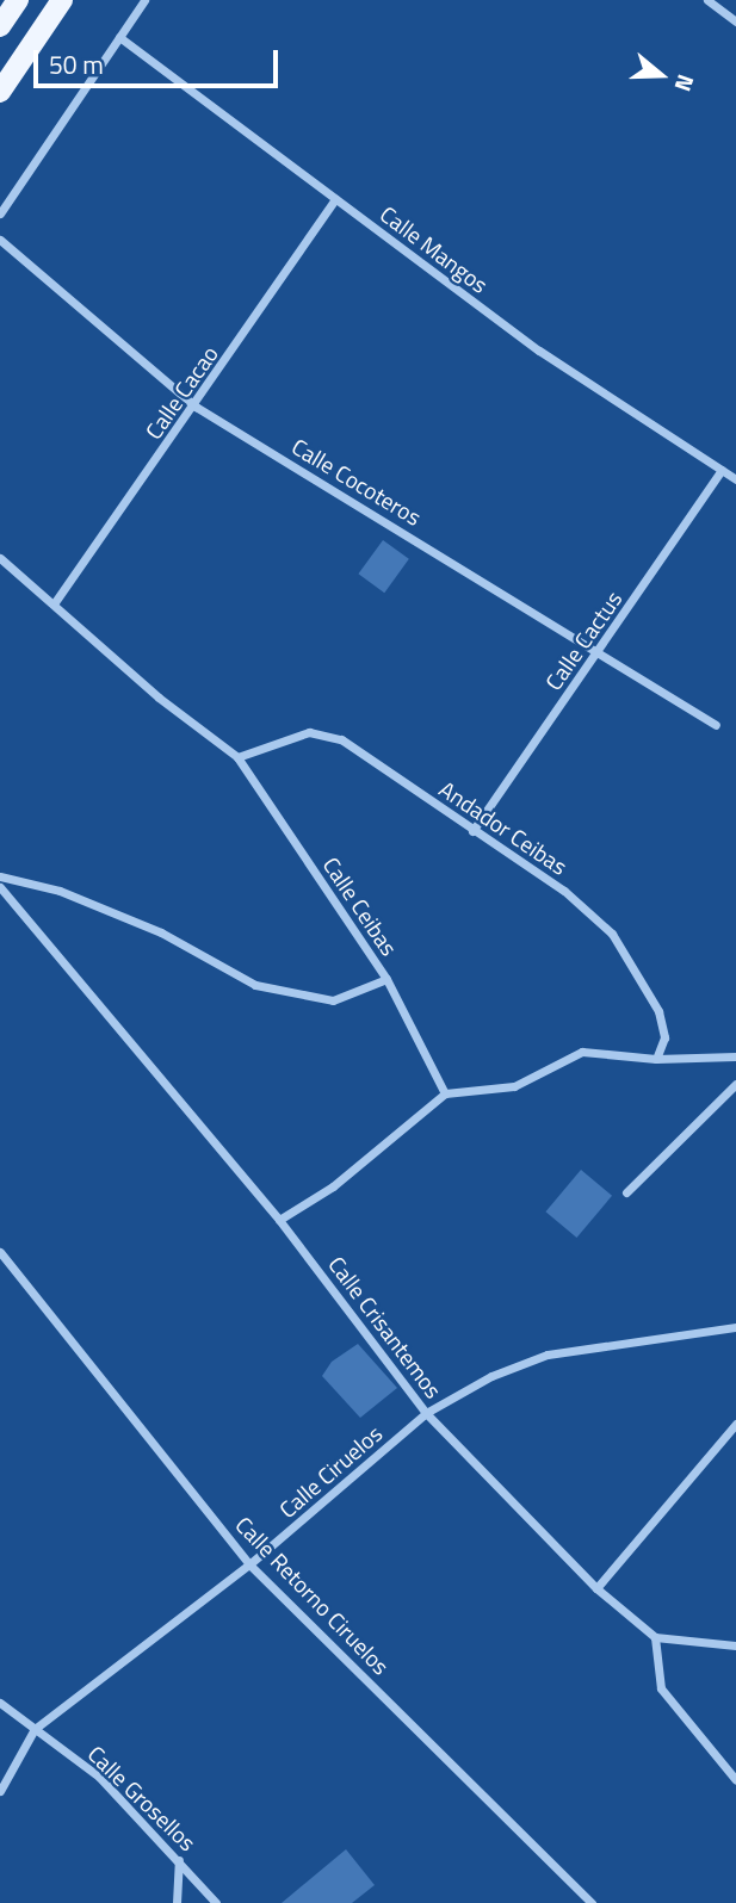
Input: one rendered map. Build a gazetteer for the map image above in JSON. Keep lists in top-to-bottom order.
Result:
{
  "streets": {
    "street": [
      "Calle Mangos",
      "Calle Cacao",
      "Calle Cocoteros",
      "Calle Cactus",
      "Andador Ceibas",
      "Calle Ceibas",
      "Calle Crisantemos",
      "Calle Ciruelos",
      "Calle Retorno Ciruelos",
      "Calle Grosellos"
    ]
  },
  "crossings": [
    ["Calle Mangos", "Calle Cacao"],
    ["Calle Mangos", "Calle Cactus"],
    ["Calle Cacao", "Calle Cocoteros"],
    ["Calle Cacao", "Calle Ceibas"],
    ["Calle Cocoteros", "Calle Cactus"],
    ["Calle Cactus", "Andador Ceibas"],
    ["Andador Ceibas", "Calle Ceibas"],
    ["Calle Crisantemos", "Calle Ciruelos"],
    ["Calle Ciruelos", "Calle Retorno Ciruelos"],
    ["Calle Ciruelos", "Calle Grosellos"]
  ],
  "scale_bar": "50 m",
  "north": "right"
}
